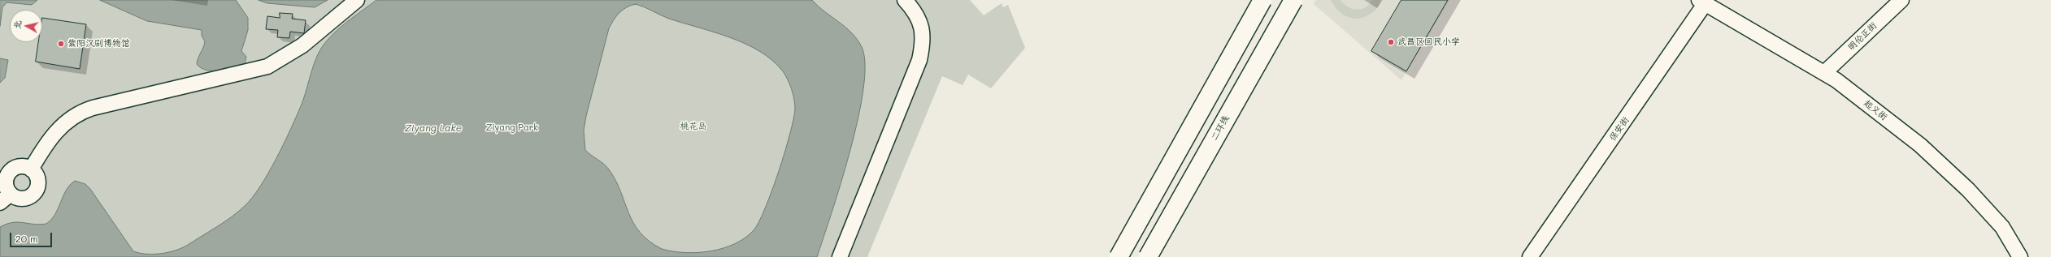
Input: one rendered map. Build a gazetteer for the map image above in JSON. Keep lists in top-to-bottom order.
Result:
{
  "streets": {
    "highway": ["二环线"],
    "street": ["明伦正街", "起义街", "保安街"]
  },
  "crossings": [
    ["明伦正街", "起义街"],
    ["起义街", "保安街"]
  ],
  "water": ["Ziyang Lake"],
  "parks": ["桃花岛", "Ziyang Park"],
  "places": ["武昌区回民小学", "紫阳汉剧博物馆"],
  "scale_bar": "20 m",
  "north": "left"
}
